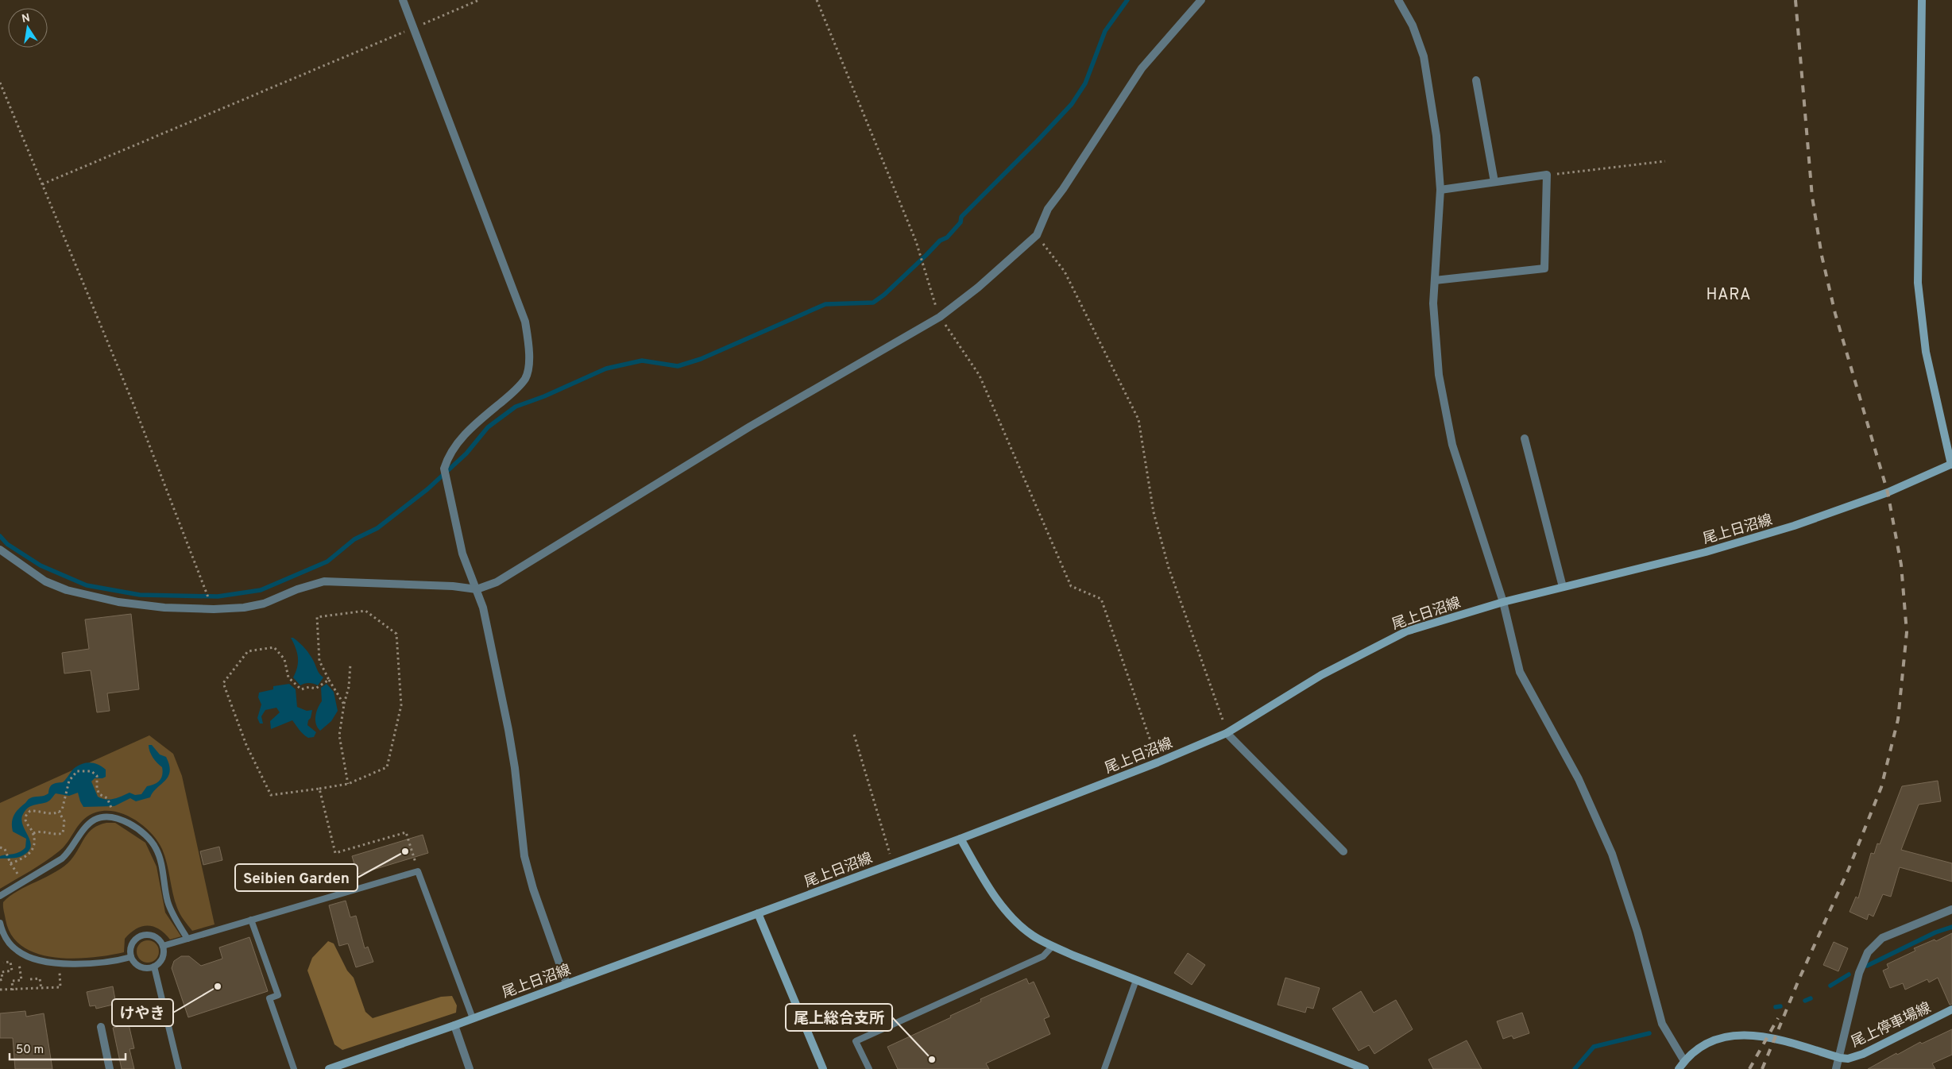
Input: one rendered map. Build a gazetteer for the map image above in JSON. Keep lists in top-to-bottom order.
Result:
{
  "streets": {
    "main road": ["尾上日沼線", "尾上停車場線"]
  },
  "districts": ["HARA"],
  "places": ["Seibien Garden", "けやき", "尾上総合支所"],
  "scale_bar": "50 m",
  "north": "top"
}
